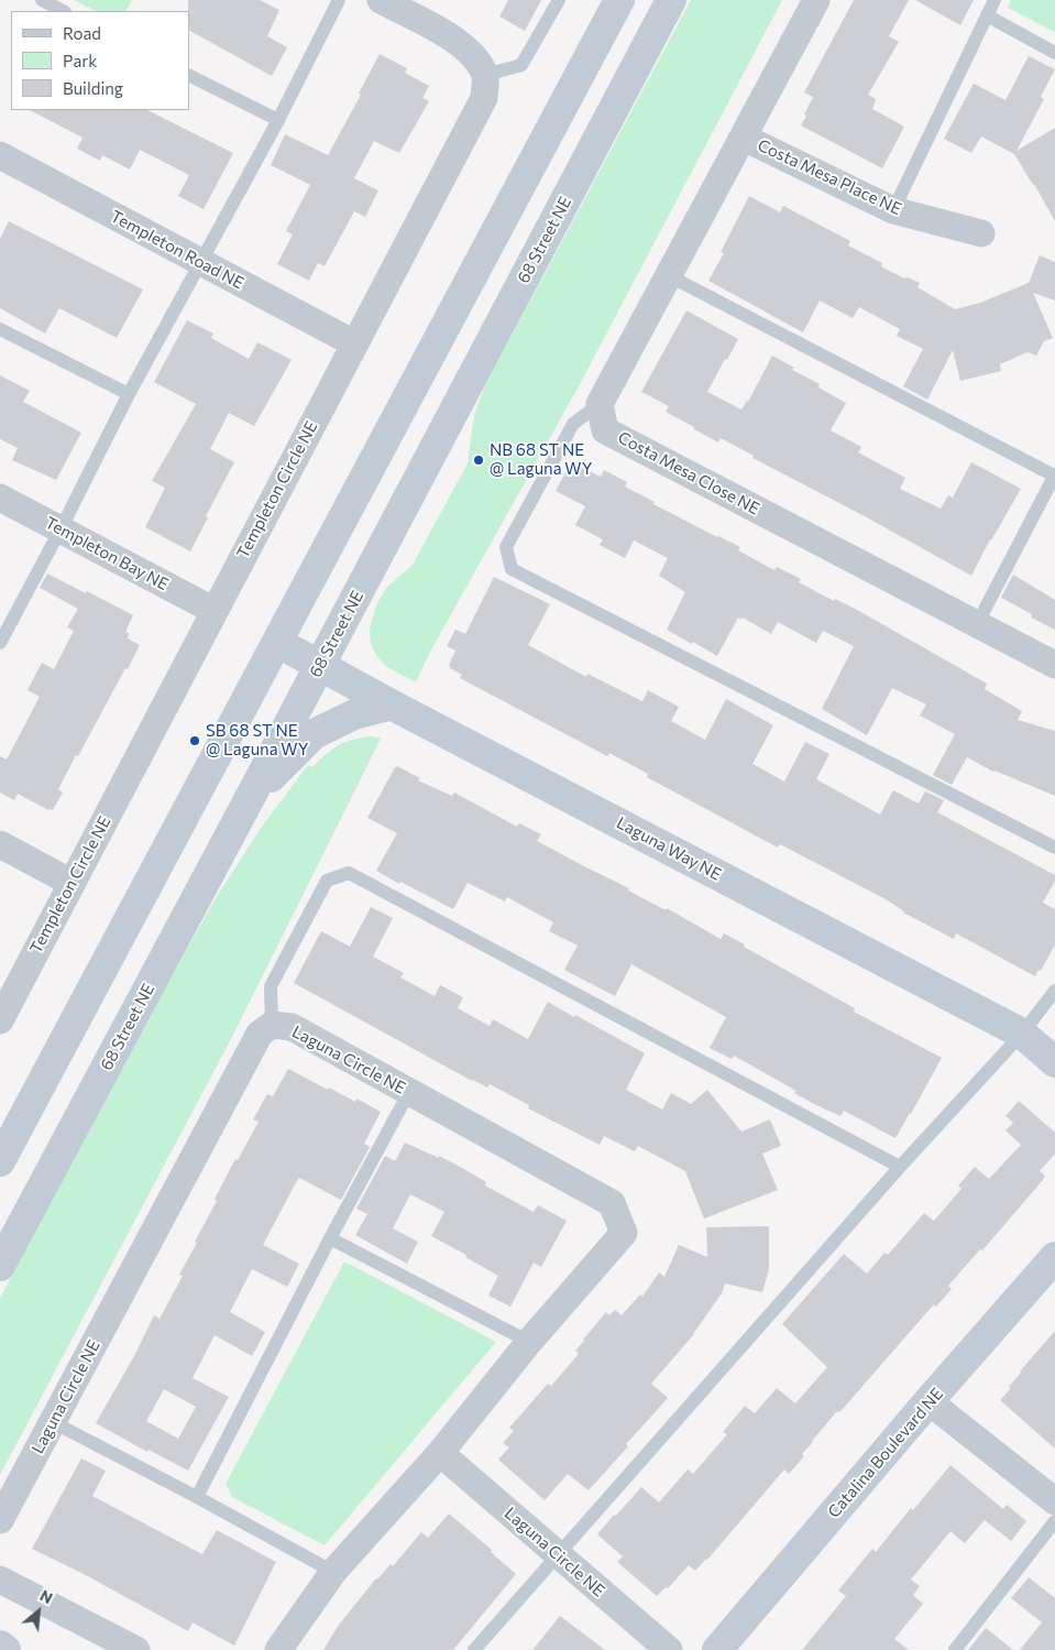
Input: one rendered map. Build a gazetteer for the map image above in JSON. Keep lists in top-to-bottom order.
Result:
{
  "streets": {
    "main road": ["68 Street NE", "Laguna Way NE", "Catalina Boulevard NE"],
    "street": [
      "Costa Mesa Place NE",
      "Templeton Road NE",
      "Costa Mesa Close NE",
      "Templeton Circle NE",
      "Templeton Bay NE",
      "Laguna Circle NE"
    ]
  },
  "crossings": [
    ["68 Street NE", "Laguna Way NE"],
    ["Templeton Road NE", "Templeton Circle NE"],
    ["Templeton Circle NE", "Templeton Bay NE"]
  ],
  "places": ["NB 68 ST NE @ Laguna WY", "SB 68 ST NE @ Laguna WY"],
  "legend": ["Road", "Park", "Building"],
  "north": "top right"
}
